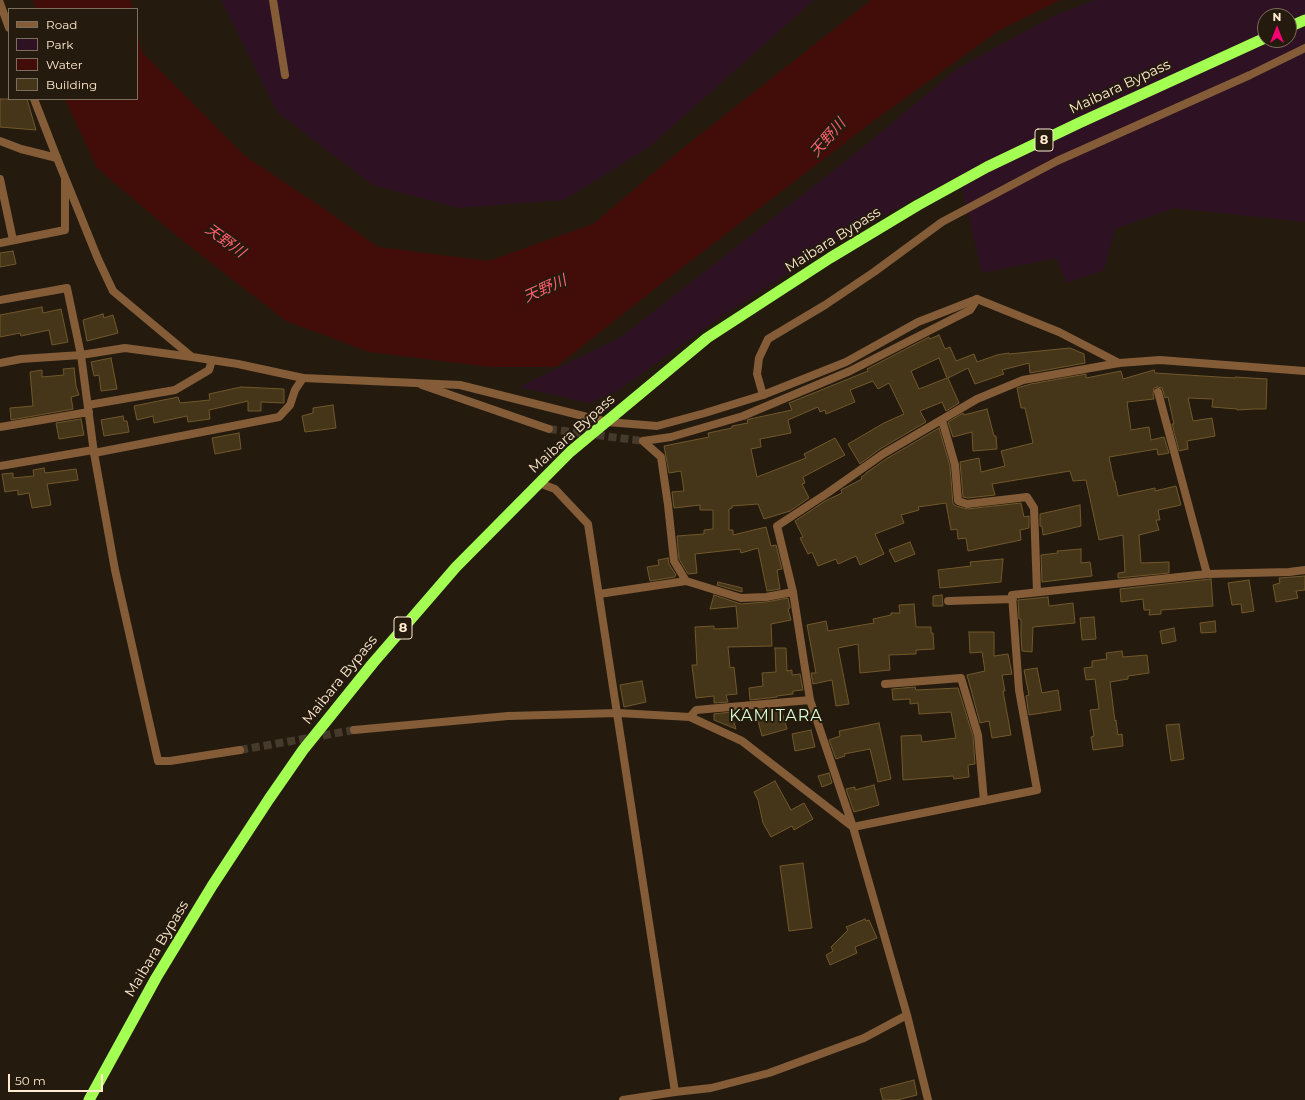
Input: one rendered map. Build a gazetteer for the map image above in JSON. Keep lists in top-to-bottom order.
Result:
{
  "streets": {
    "highway": ["Maibara Bypass", "8"]
  },
  "districts": ["KAMITARA"],
  "water": ["天野川"],
  "legend": [
    "Road",
    "Park",
    "Water",
    "Building"
  ],
  "scale_bar": "50 m",
  "north": "top"
}
